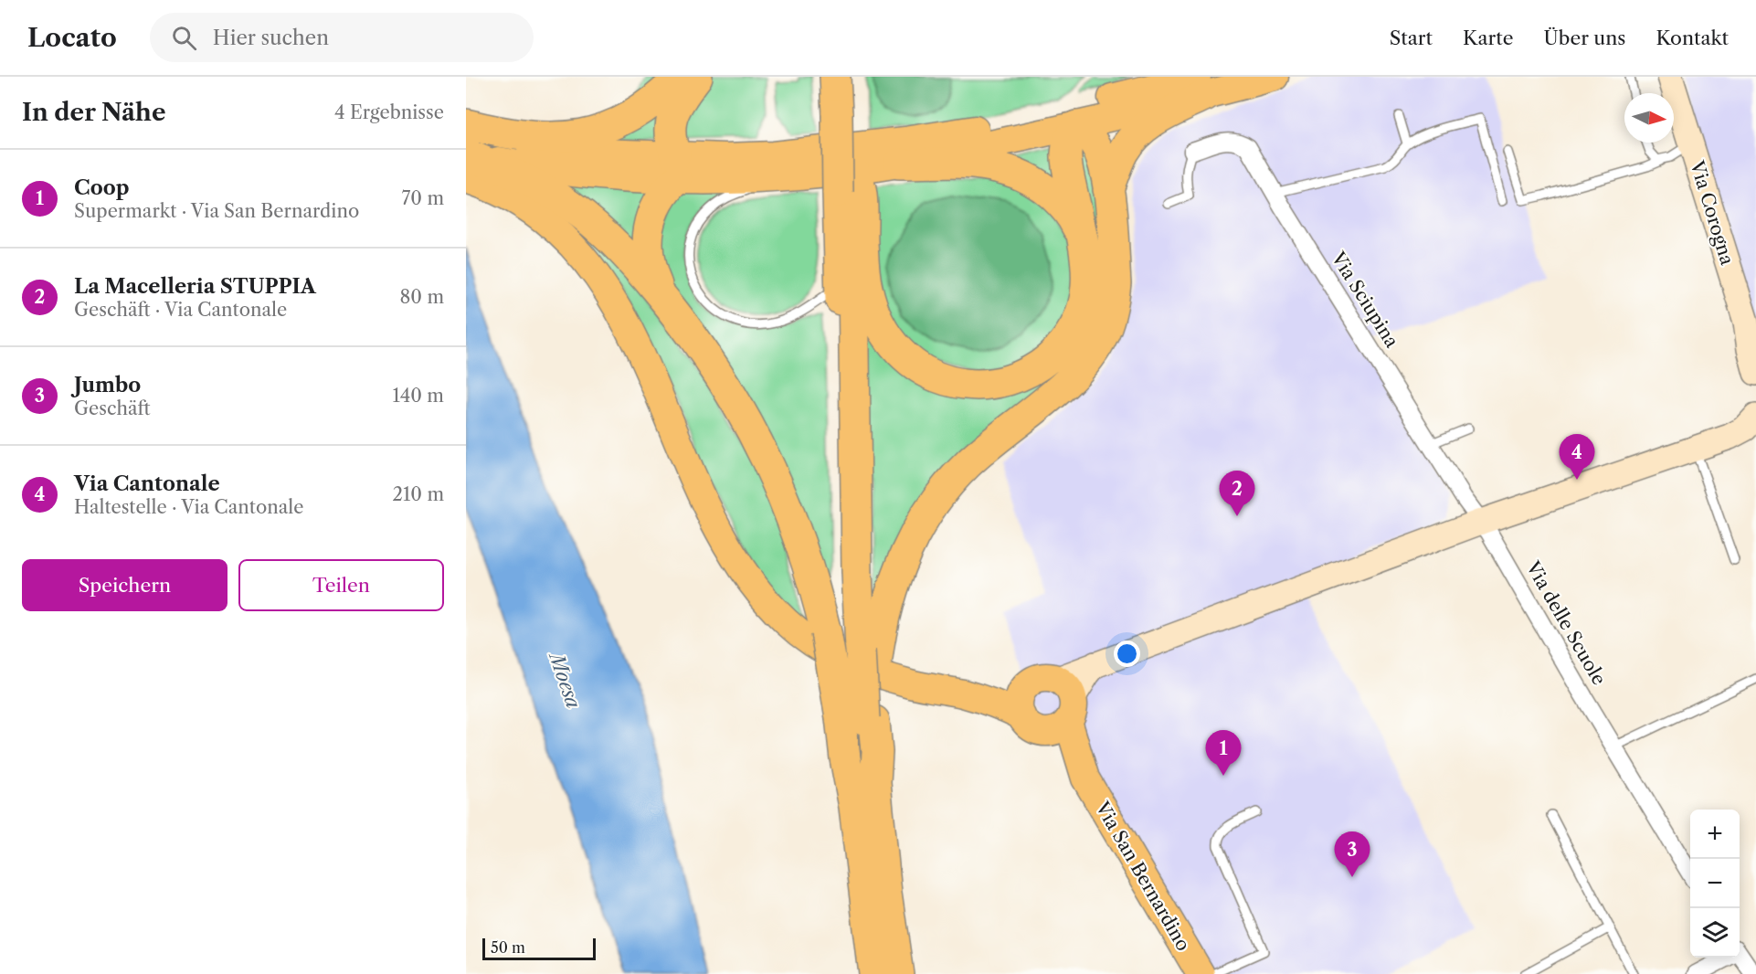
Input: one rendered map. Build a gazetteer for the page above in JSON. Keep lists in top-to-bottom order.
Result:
{
  "streets": {
    "main road": ["Via San Bernardino"],
    "street": ["Via Corogna", "Via Sciupina", "Via delle Scuole"]
  },
  "crossings": [
    ["Via Sciupina", "Via delle Scuole"]
  ],
  "water": ["Moesa"],
  "scale_bar": "50 m",
  "north": "right",
  "page": {
    "header": "Locato",
    "search": "Hier suchen",
    "nav": [
      "Start",
      "Karte",
      "Über uns",
      "Kontakt"
    ],
    "heading": ["In der Nähe", "4 Ergebnisse"],
    "list": [
      {
        "mark": "1",
        "name": "Coop",
        "note": "Supermarkt · Via San Bernardino",
        "value": "70 m"
      },
      {
        "mark": "2",
        "name": "La Macelleria STUPPIA",
        "note": "Geschäft · Via Cantonale",
        "value": "80 m"
      },
      {
        "mark": "3",
        "name": "Jumbo",
        "note": "Geschäft",
        "value": "140 m"
      },
      {
        "mark": "4",
        "name": "Via Cantonale",
        "note": "Haltestelle · Via Cantonale",
        "value": "210 m"
      }
    ],
    "pins": [
      "4",
      "2",
      "1",
      "3"
    ],
    "buttons": ["Speichern", "Teilen"],
    "map_buttons": ["+", "−"],
    "scale": "50 m"
  }
}
